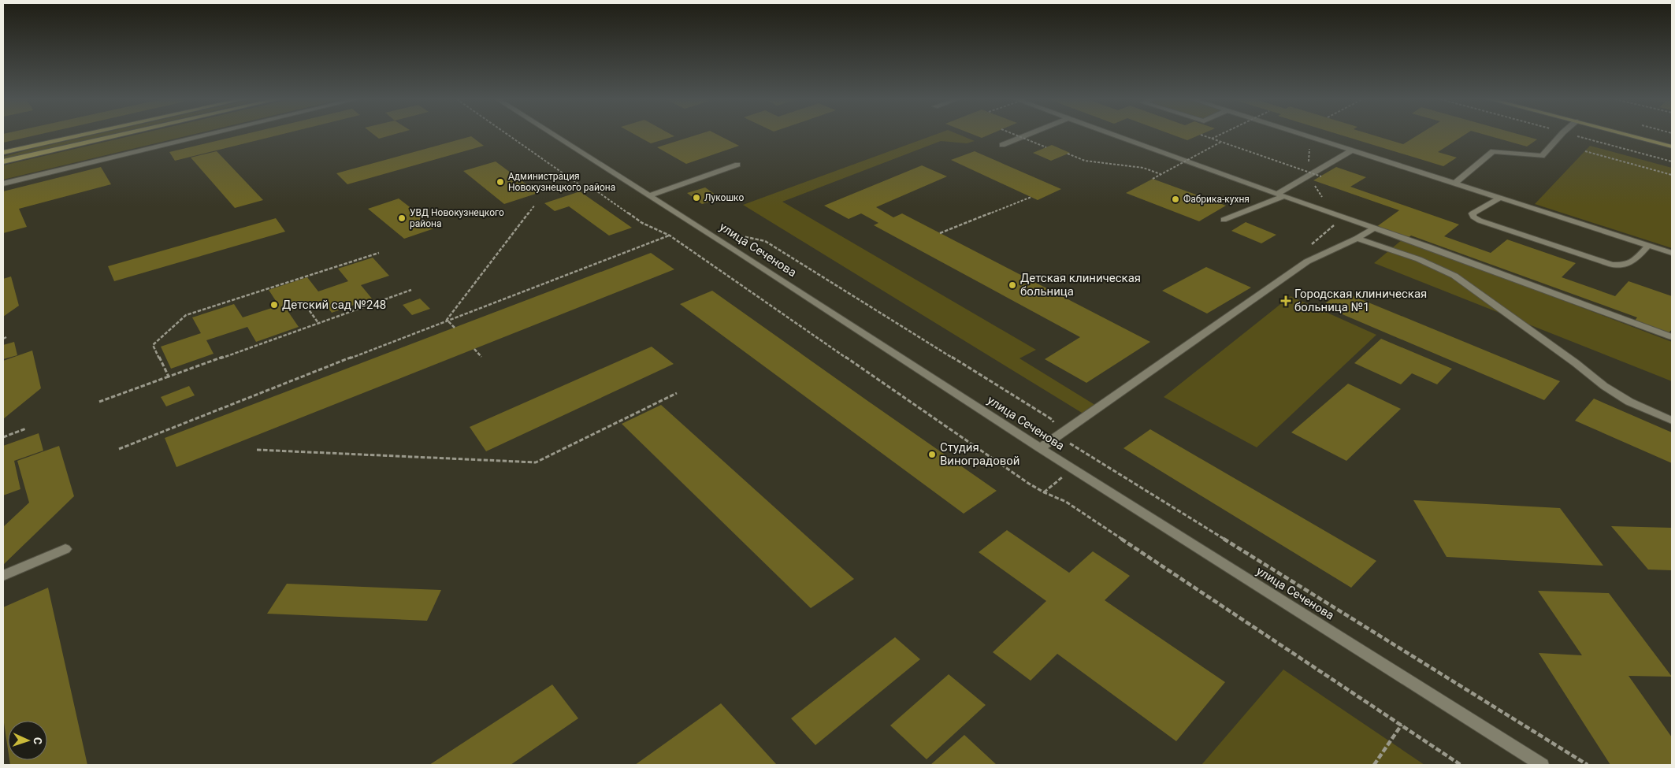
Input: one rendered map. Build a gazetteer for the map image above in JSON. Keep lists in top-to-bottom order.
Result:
{
  "streets": {
    "street": ["улица Сеченова"]
  },
  "places": {
    "other": [
      "Администрация Новокузнецкого района",
      "Лукошко",
      "Фабрика-кухня",
      "УВД Новокузнецкого района",
      "Детская клиническая больница",
      "Детский сад №248",
      "Студия Виноградовой"
    ],
    "health": ["Городская клиническая больница №1"]
  },
  "north": "right"
}
